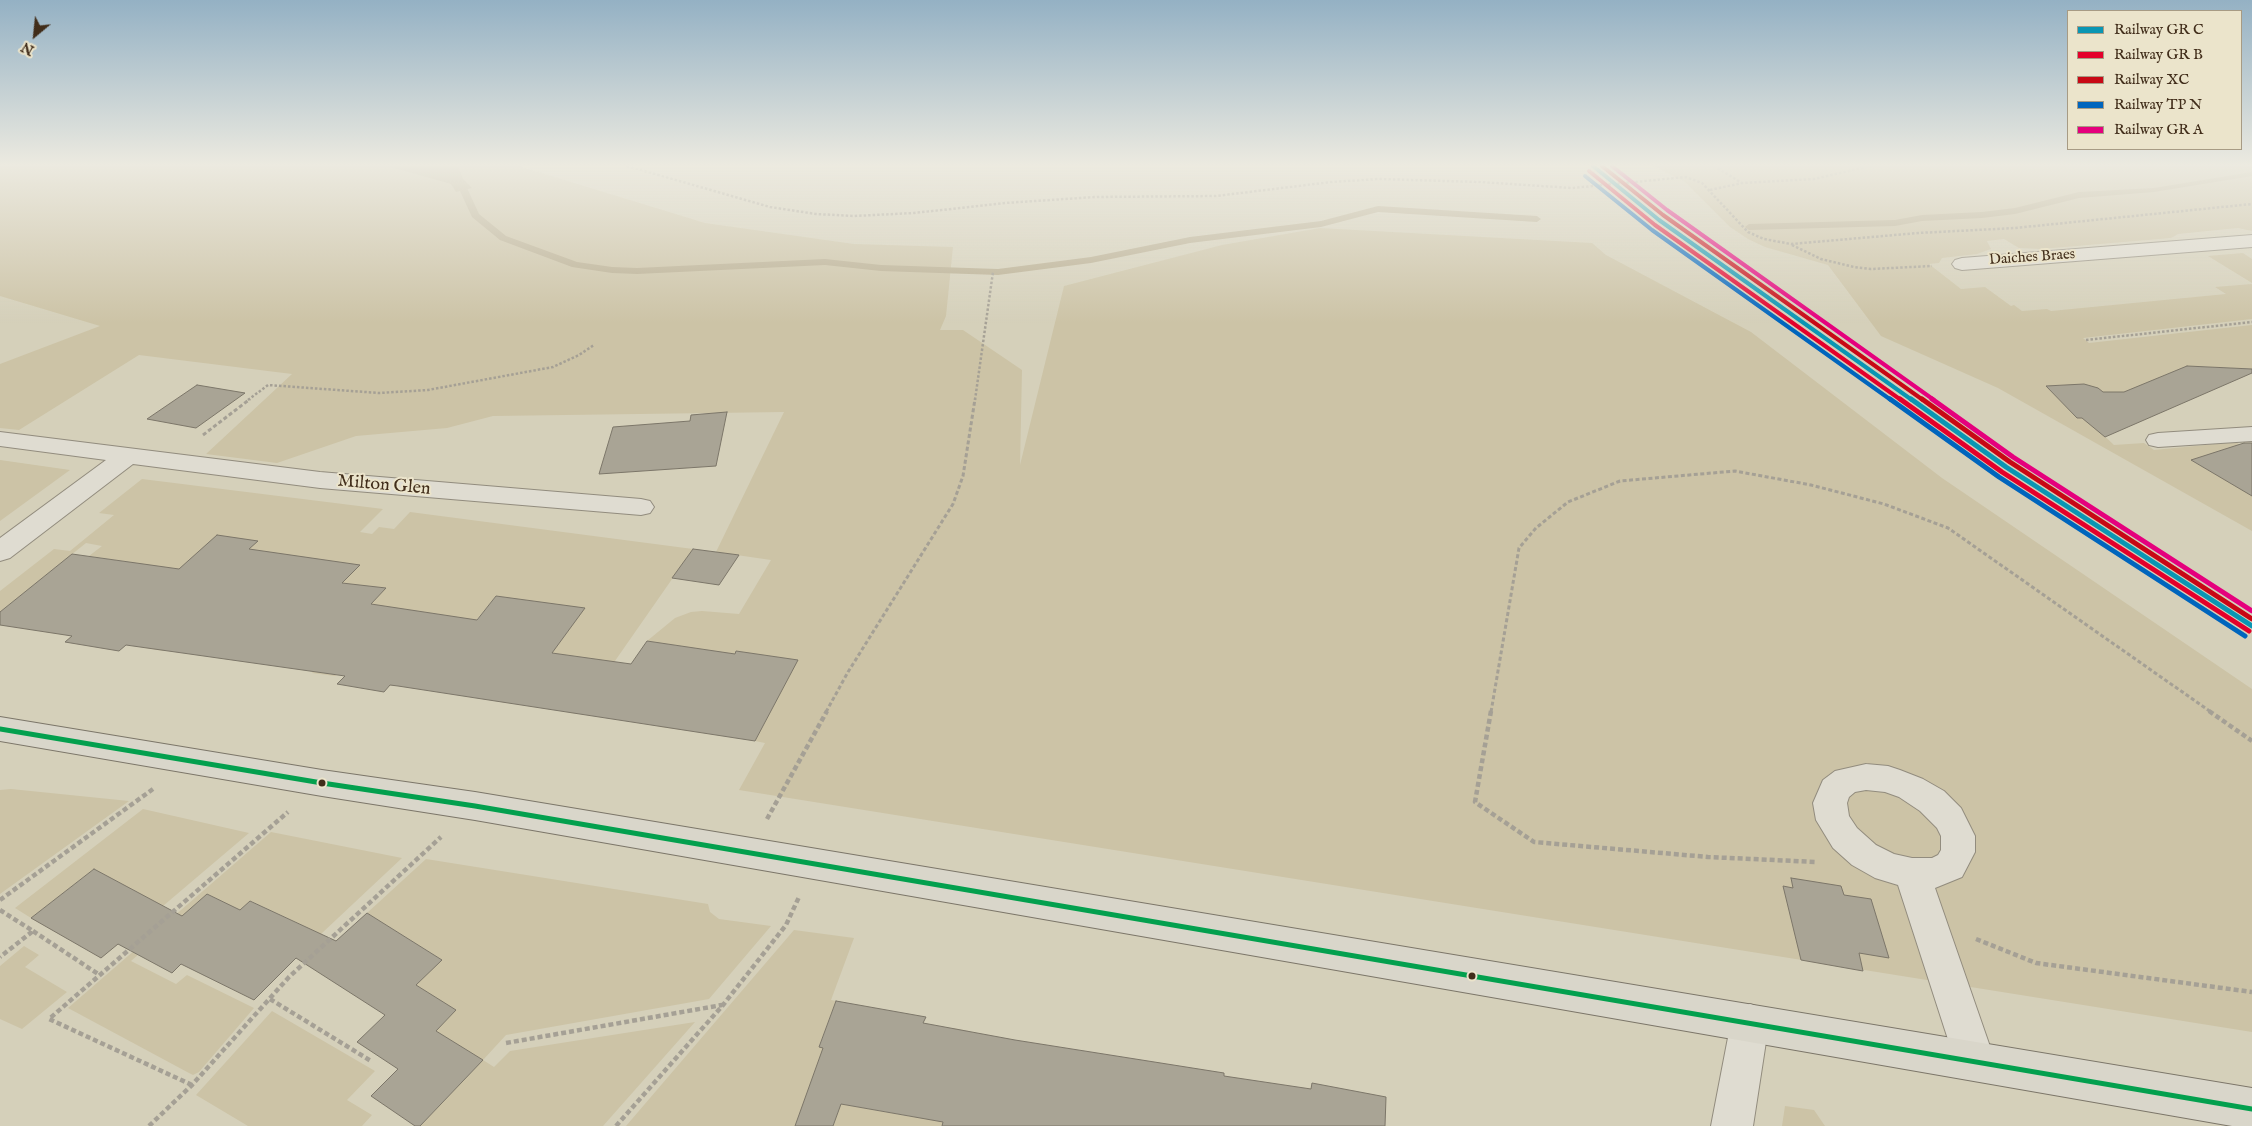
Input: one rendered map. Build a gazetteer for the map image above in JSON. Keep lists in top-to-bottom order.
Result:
{
  "streets": {
    "street": ["Daiches Braes", "Milton Glen"]
  },
  "lines": ["rail line XC"],
  "legend": [
    "Railway GR C",
    "Railway GR B",
    "Railway XC",
    "Railway TP N",
    "Railway GR A"
  ],
  "north": "bottom left"
}
